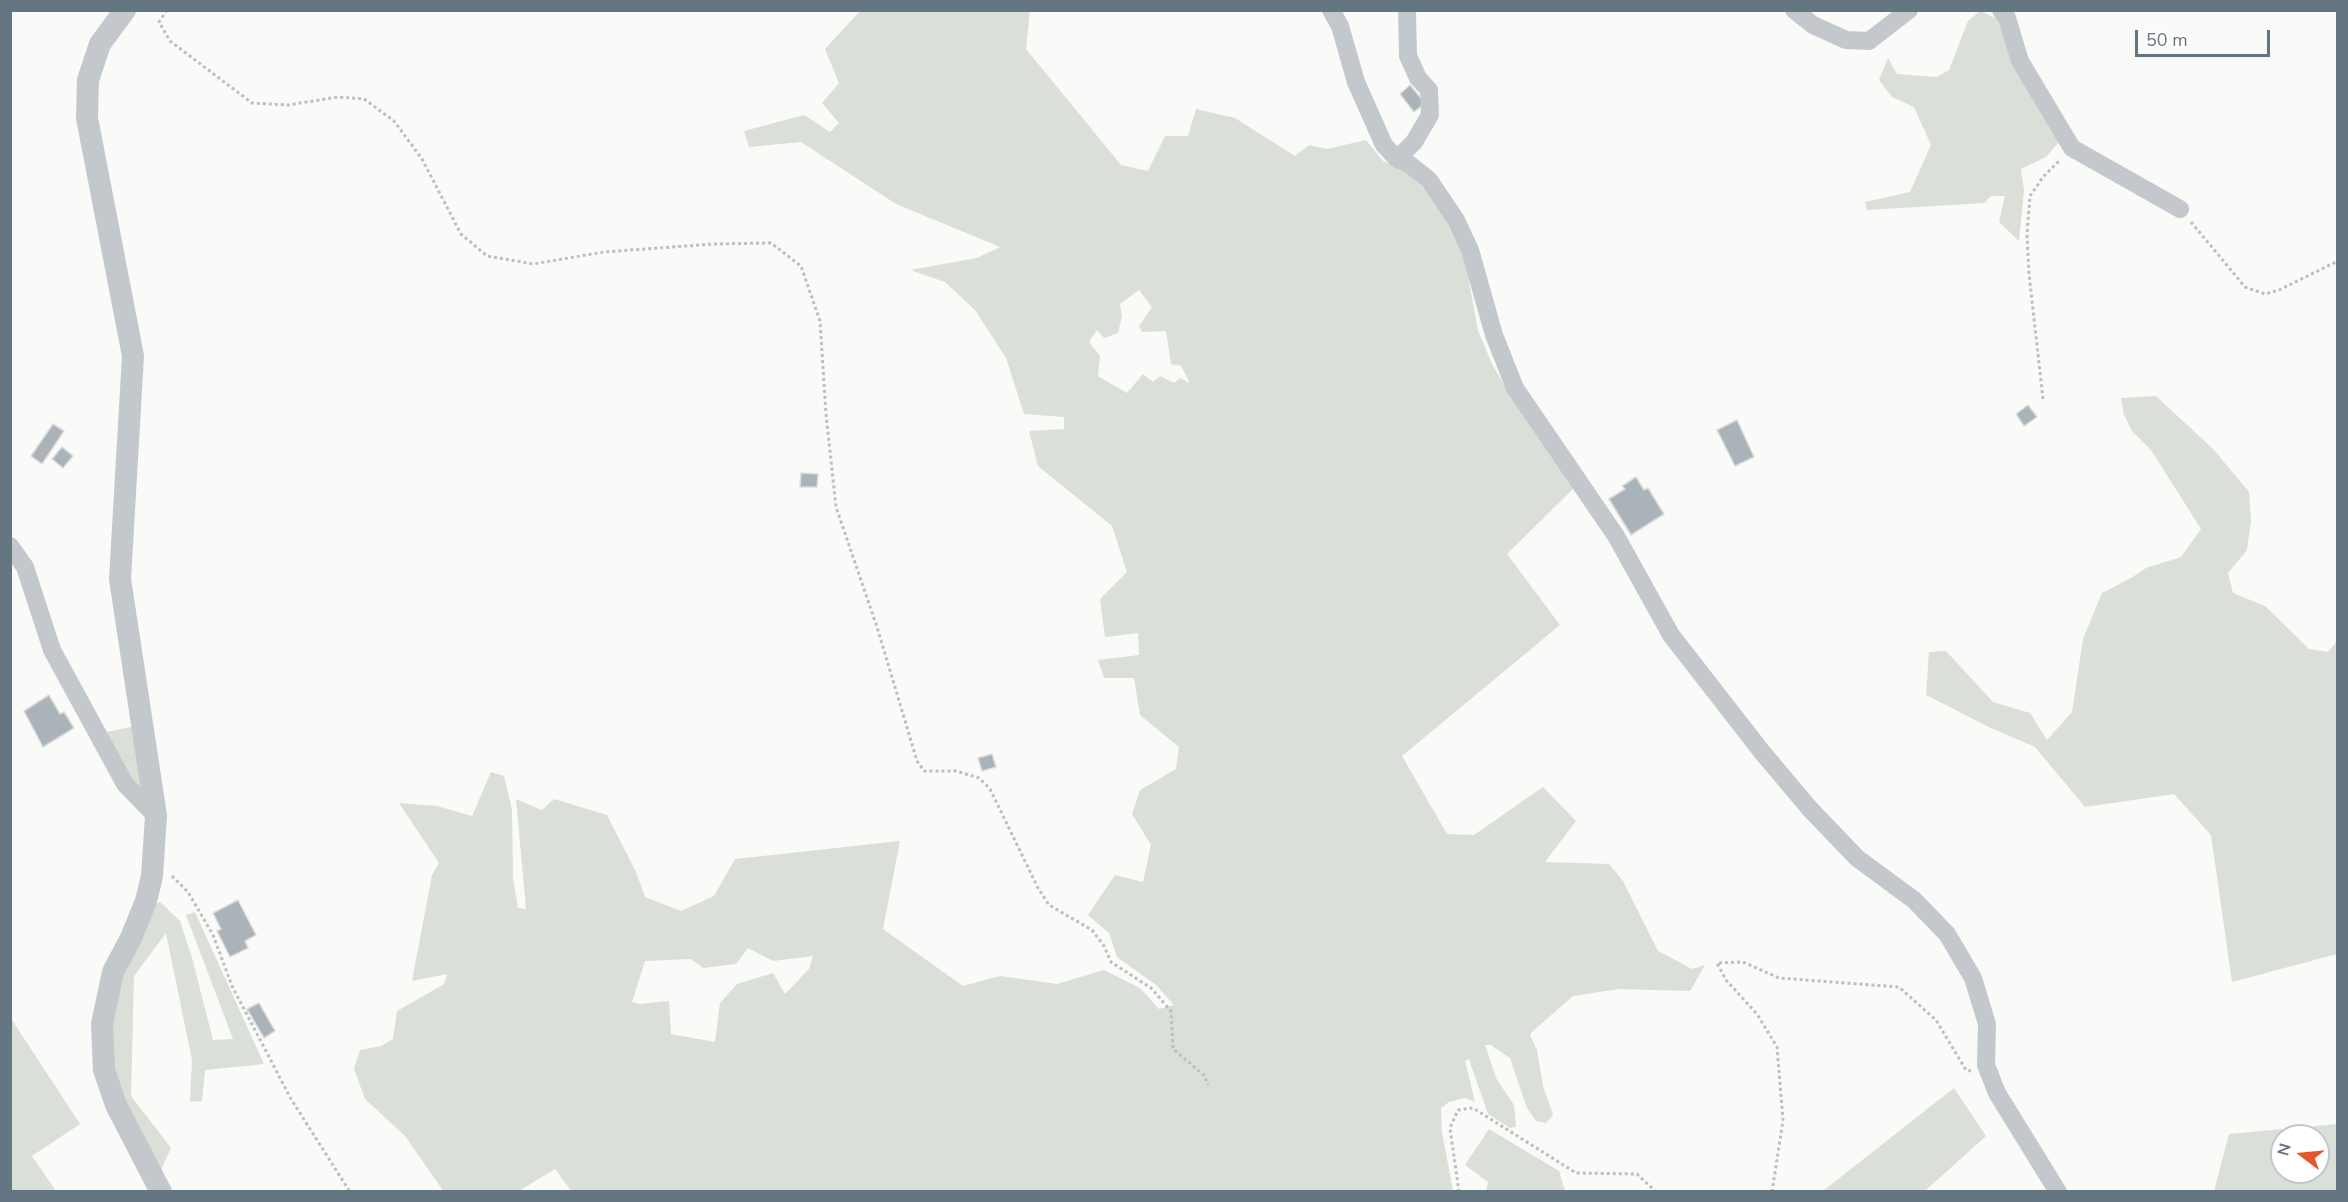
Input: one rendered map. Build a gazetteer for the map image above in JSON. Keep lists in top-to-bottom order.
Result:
{
  "scale_bar": "50 m",
  "north": "left"
}
